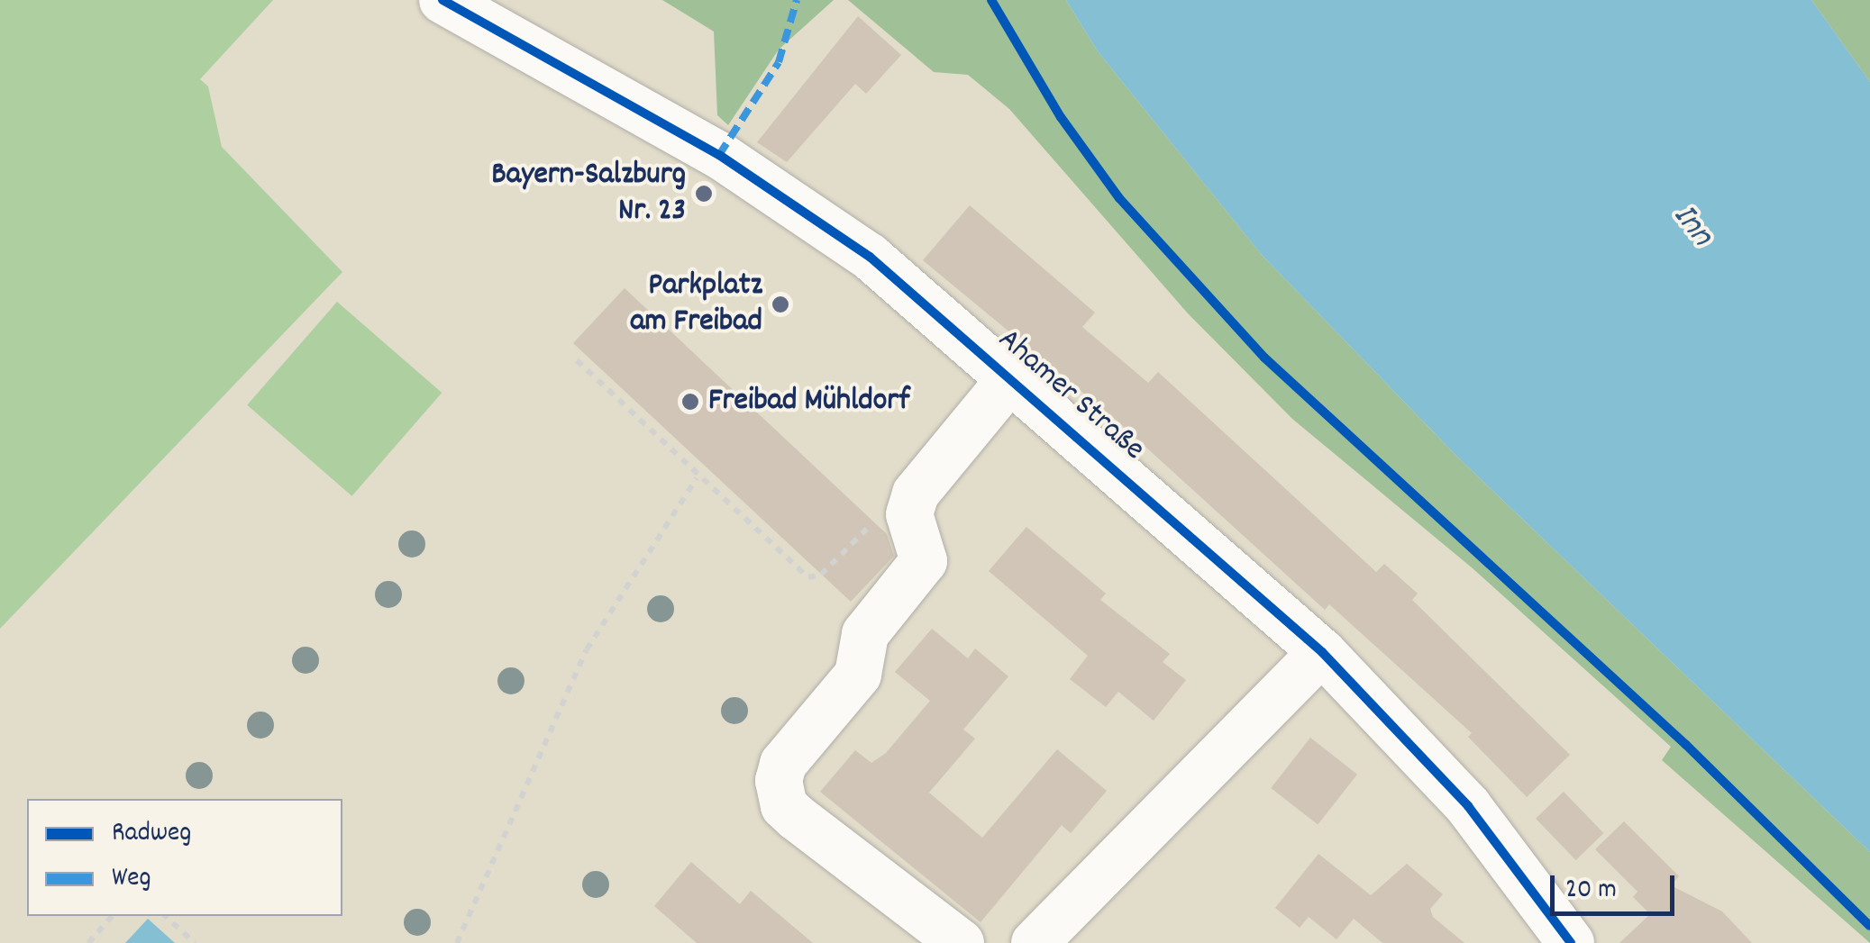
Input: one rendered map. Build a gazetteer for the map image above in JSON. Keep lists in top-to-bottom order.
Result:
{
  "streets": {
    "street": ["Ahamer Straße"]
  },
  "water": ["Inn"],
  "places": ["Bayern-Salzburg Nr. 23", "Parkplatz am Freibad", "Freibad Mühldorf"],
  "legend": ["Radweg", "Weg"],
  "scale_bar": "20 m"
}
